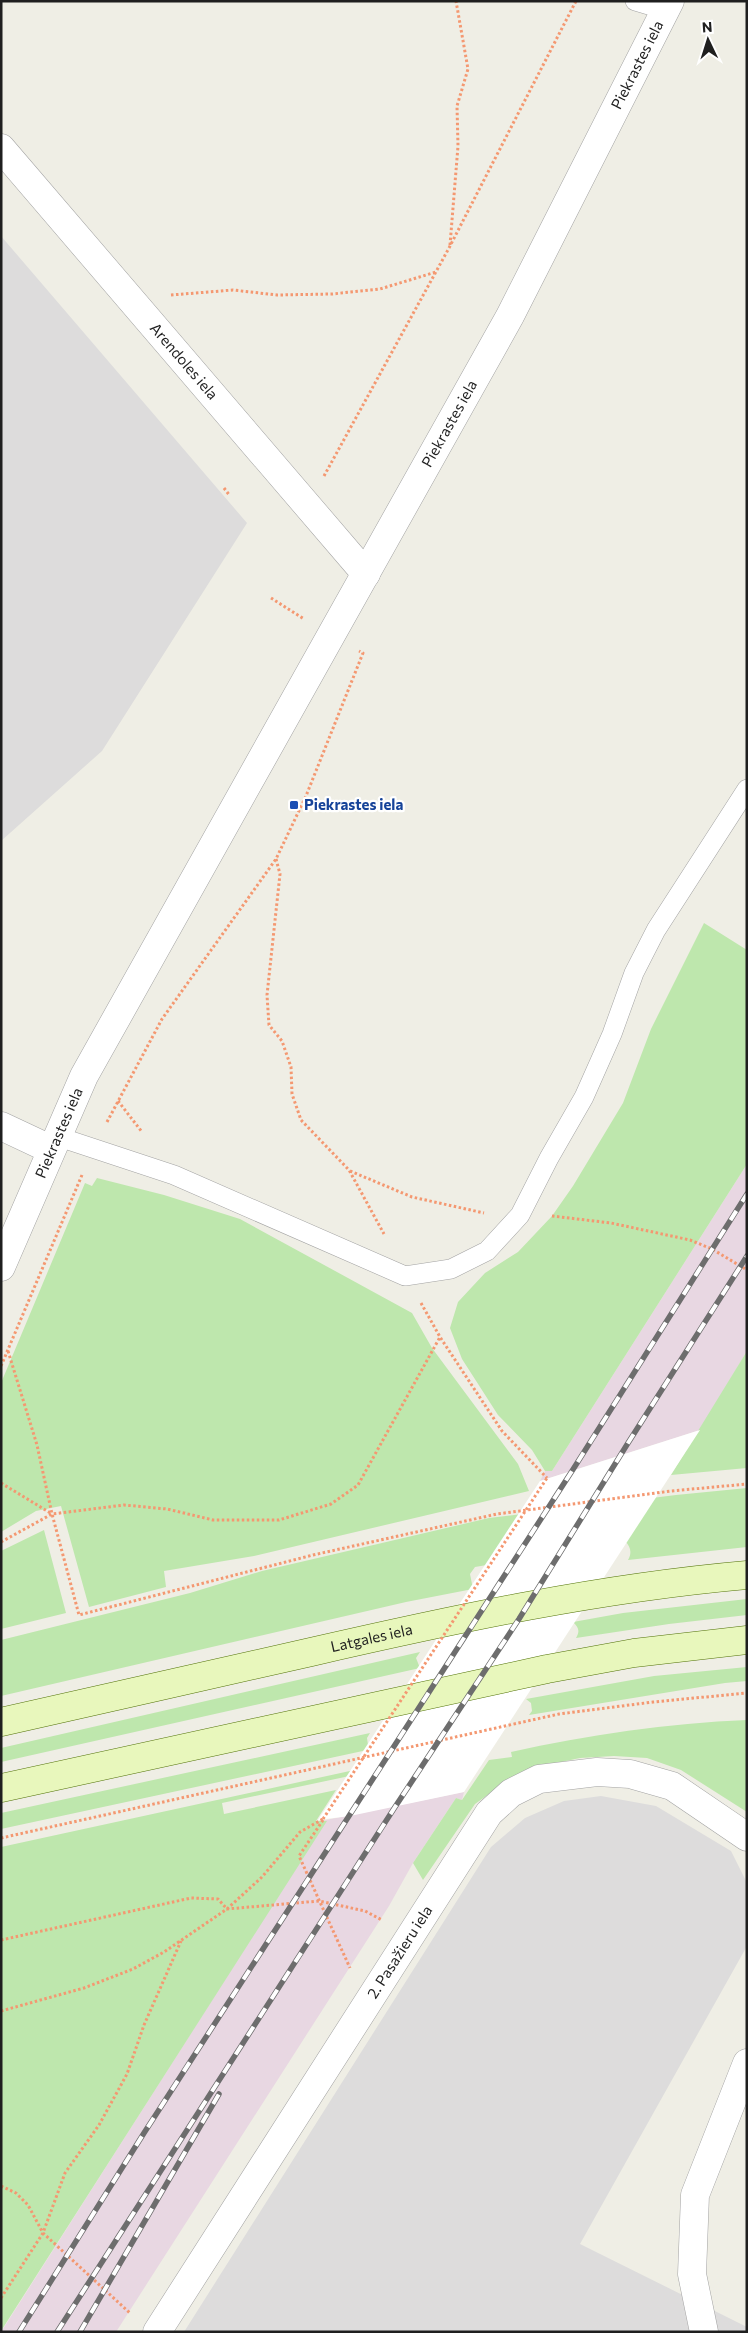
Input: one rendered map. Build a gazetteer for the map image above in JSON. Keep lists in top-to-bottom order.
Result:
{
  "streets": {
    "street": [
      "Piekrastes iela",
      "Arendoles iela",
      "Latgales iela",
      "2. Pasažieru iela"
    ]
  },
  "crossings": [
    ["Piekrastes iela", "Arendoles iela"]
  ],
  "places": {
    "transit": ["Piekrastes iela"]
  },
  "north": "top"
}
